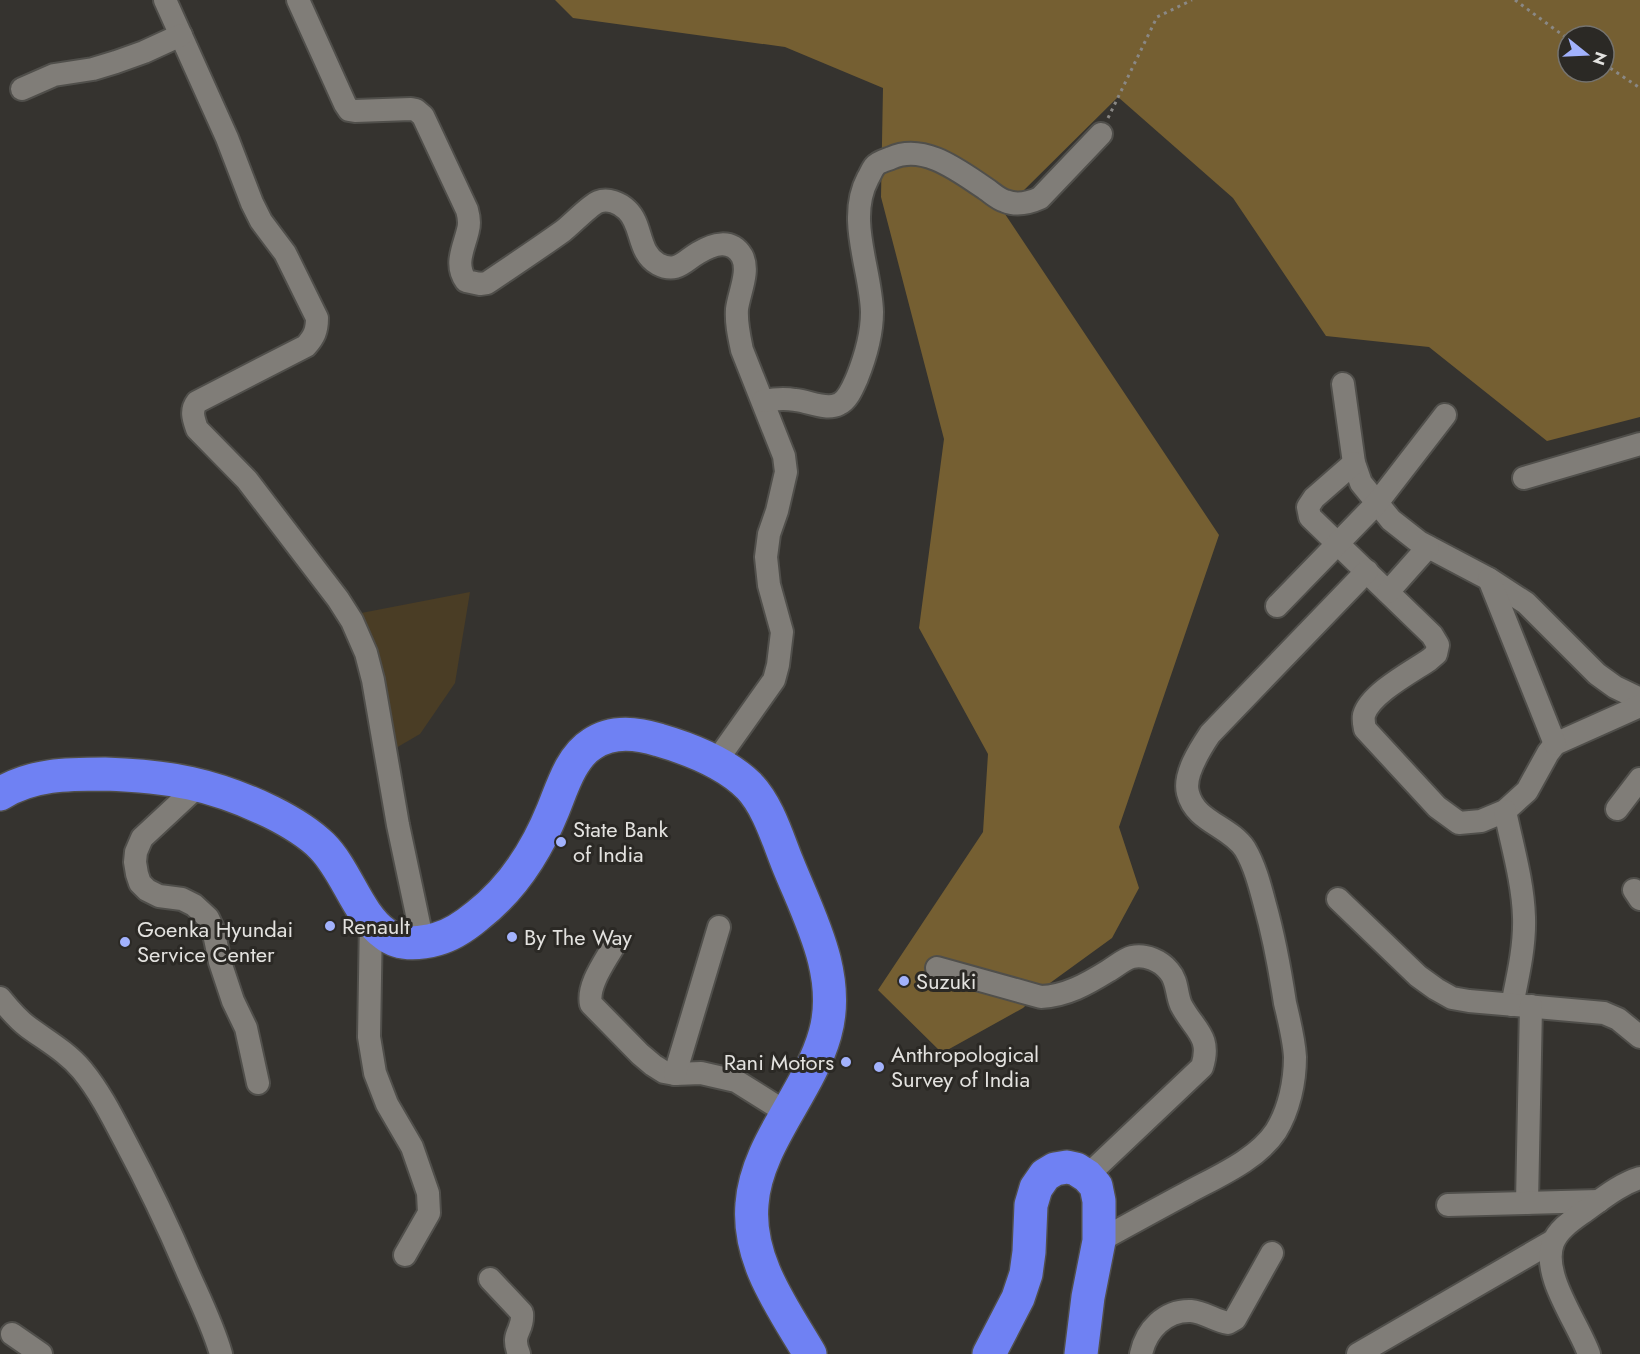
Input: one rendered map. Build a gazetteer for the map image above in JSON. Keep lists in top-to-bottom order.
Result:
{
  "places": [
    "State Bank of India",
    "Renault",
    "By The Way",
    "Goenka Hyundai Service Center",
    "Suzuki",
    "Rani Motors",
    "Anthropological Survey of India"
  ],
  "north": "right"
}
